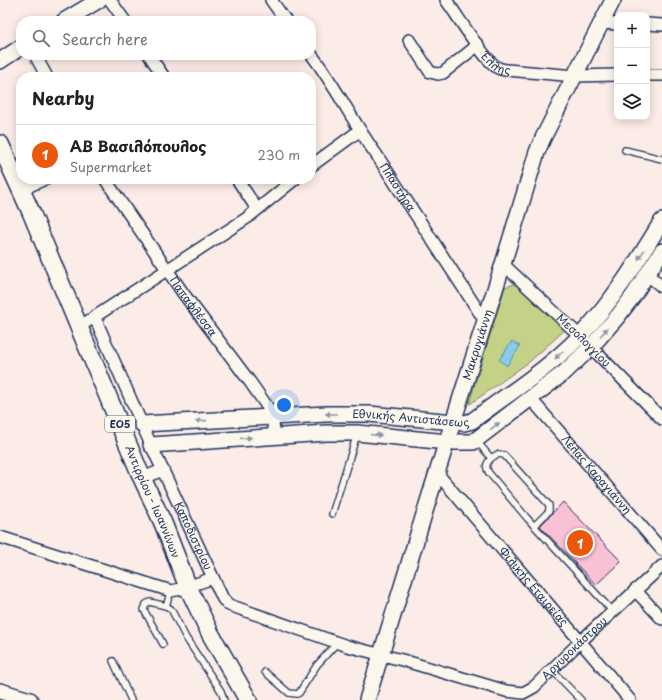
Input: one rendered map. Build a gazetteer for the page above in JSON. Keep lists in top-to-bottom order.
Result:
{
  "streets": {
    "main road": ["ΕΟ5", "Αντιρρίου - Ιωαννίνων"],
    "street": [
      "Έλλης",
      "Πλαστήρα",
      "Παπαφλέσσα",
      "Μεσολογγίου",
      "Μακρυγιάννη",
      "Εθνικής Αντιστάσεως",
      "Λέλας Καραγιάννη",
      "Καποδιστρίου",
      "Φιλικής Εταιρείας",
      "Αργυροκάστρου"
    ]
  },
  "crossings": [
    ["Έλλης", "Μακρυγιάννη"],
    ["Πλαστήρα", "Μακρυγιάννη"],
    ["Παπαφλέσσα", "Εθνικής Αντιστάσεως"],
    ["Μεσολογγίου", "Μακρυγιάννη"],
    ["Μεσολογγίου", "Εθνικής Αντιστάσεως"],
    ["Μακρυγιάννη", "Εθνικής Αντιστάσεως"],
    ["Μακρυγιάννη", "Καποδιστρίου"],
    ["Μακρυγιάννη", "Φιλικής Εταιρείας"],
    ["Μακρυγιάννη", "Αργυροκάστρου"],
    ["Εθνικής Αντιστάσεως", "Λέλας Καραγιάννη"],
    ["Εθνικής Αντιστάσεως", "Καποδιστρίου"],
    ["Καποδιστρίου", "Αργυροκάστρου"],
    ["Φιλικής Εταιρείας", "Αργυροκάστρου"]
  ],
  "page": {
    "map_buttons": ["+", "−"],
    "search": "Search here",
    "heading": "Nearby",
    "list": [
      {
        "mark": "1",
        "name": "ΑΒ Βασιλόπουλος",
        "note": "Supermarket",
        "value": "230 m"
      }
    ],
    "pins": "1"
  }
}
